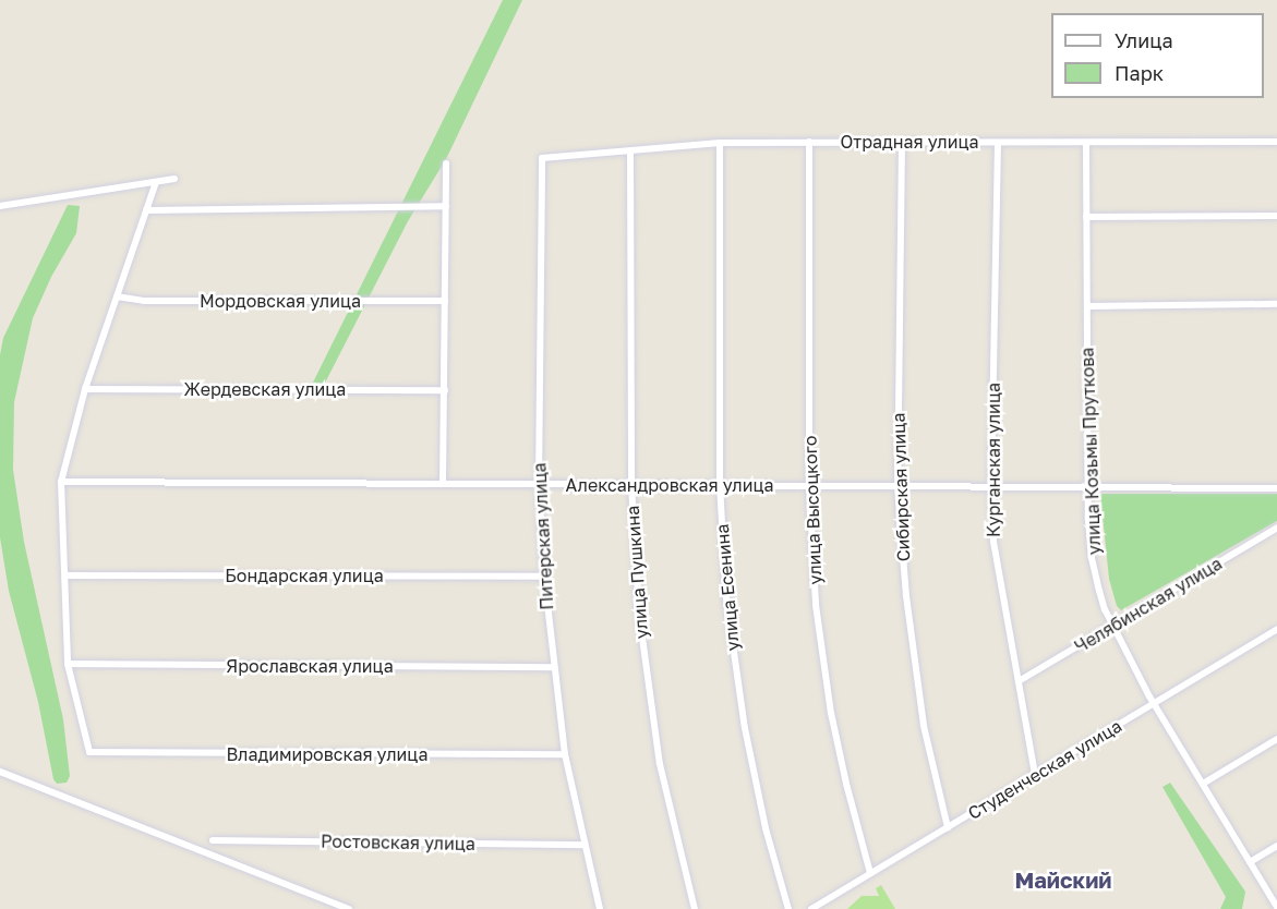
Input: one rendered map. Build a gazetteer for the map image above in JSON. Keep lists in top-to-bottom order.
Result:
{
  "streets": {
    "street": [
      "Отрадная улица",
      "Мордовская улица",
      "Жердевская улица",
      "улица Козьмы Пруткова",
      "Курганская улица",
      "Александровская улица",
      "Сибирская улица",
      "улица Высоцкого",
      "Питерская улица",
      "улица Пушкина",
      "Бондарская улица",
      "улица Есенина",
      "Челябинская улица",
      "Ярославская улица",
      "Владимировская улица",
      "Студенческая улица",
      "Ростовская улица"
    ]
  },
  "crossings": [
    ["Отрадная улица", "улица Козьмы Пруткова"],
    ["Отрадная улица", "Курганская улица"],
    ["Отрадная улица", "Сибирская улица"],
    ["Отрадная улица", "улица Высоцкого"],
    ["Отрадная улица", "Питерская улица"],
    ["Отрадная улица", "улица Пушкина"],
    ["Отрадная улица", "улица Есенина"],
    ["улица Козьмы Пруткова", "Александровская улица"],
    ["улица Козьмы Пруткова", "Челябинская улица"],
    ["улица Козьмы Пруткова", "Студенческая улица"],
    ["Курганская улица", "Александровская улица"],
    ["Курганская улица", "Челябинская улица"],
    ["Курганская улица", "Студенческая улица"],
    ["Александровская улица", "Сибирская улица"],
    ["Александровская улица", "улица Высоцкого"],
    ["Александровская улица", "Питерская улица"],
    ["Александровская улица", "улица Пушкина"],
    ["Александровская улица", "улица Есенина"],
    ["Сибирская улица", "Студенческая улица"],
    ["улица Высоцкого", "Студенческая улица"],
    ["Питерская улица", "Бондарская улица"],
    ["Питерская улица", "Ярославская улица"],
    ["Питерская улица", "Владимировская улица"],
    ["Питерская улица", "Ростовская улица"],
    ["Ярославская улица", "Владимировская улица"]
  ],
  "districts": ["Майский"],
  "legend": ["Улица", "Парк"]
}
